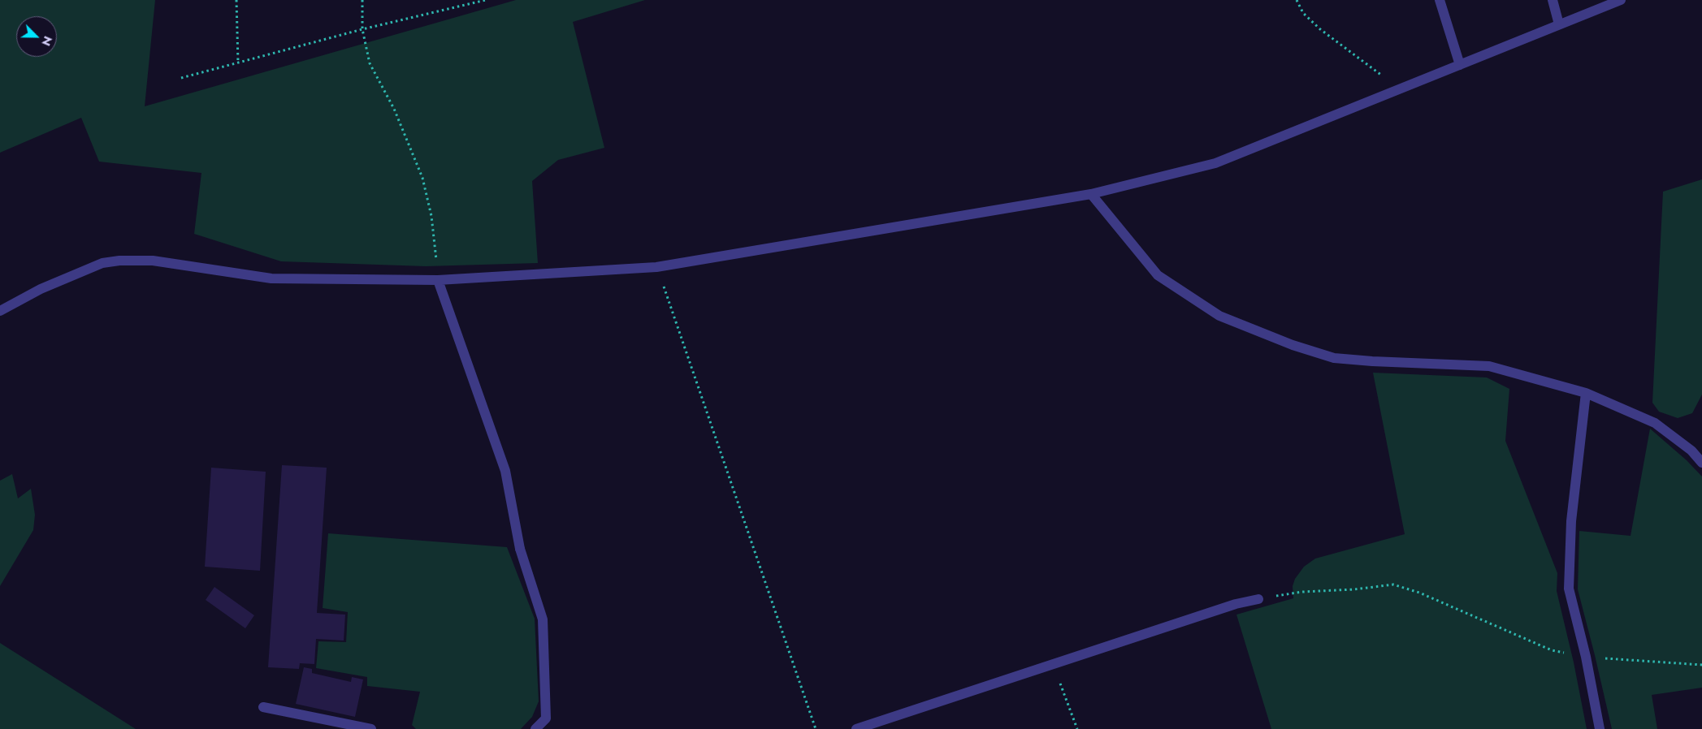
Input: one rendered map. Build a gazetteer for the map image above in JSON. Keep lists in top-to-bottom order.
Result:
{
  "north": "bottom right"
}
